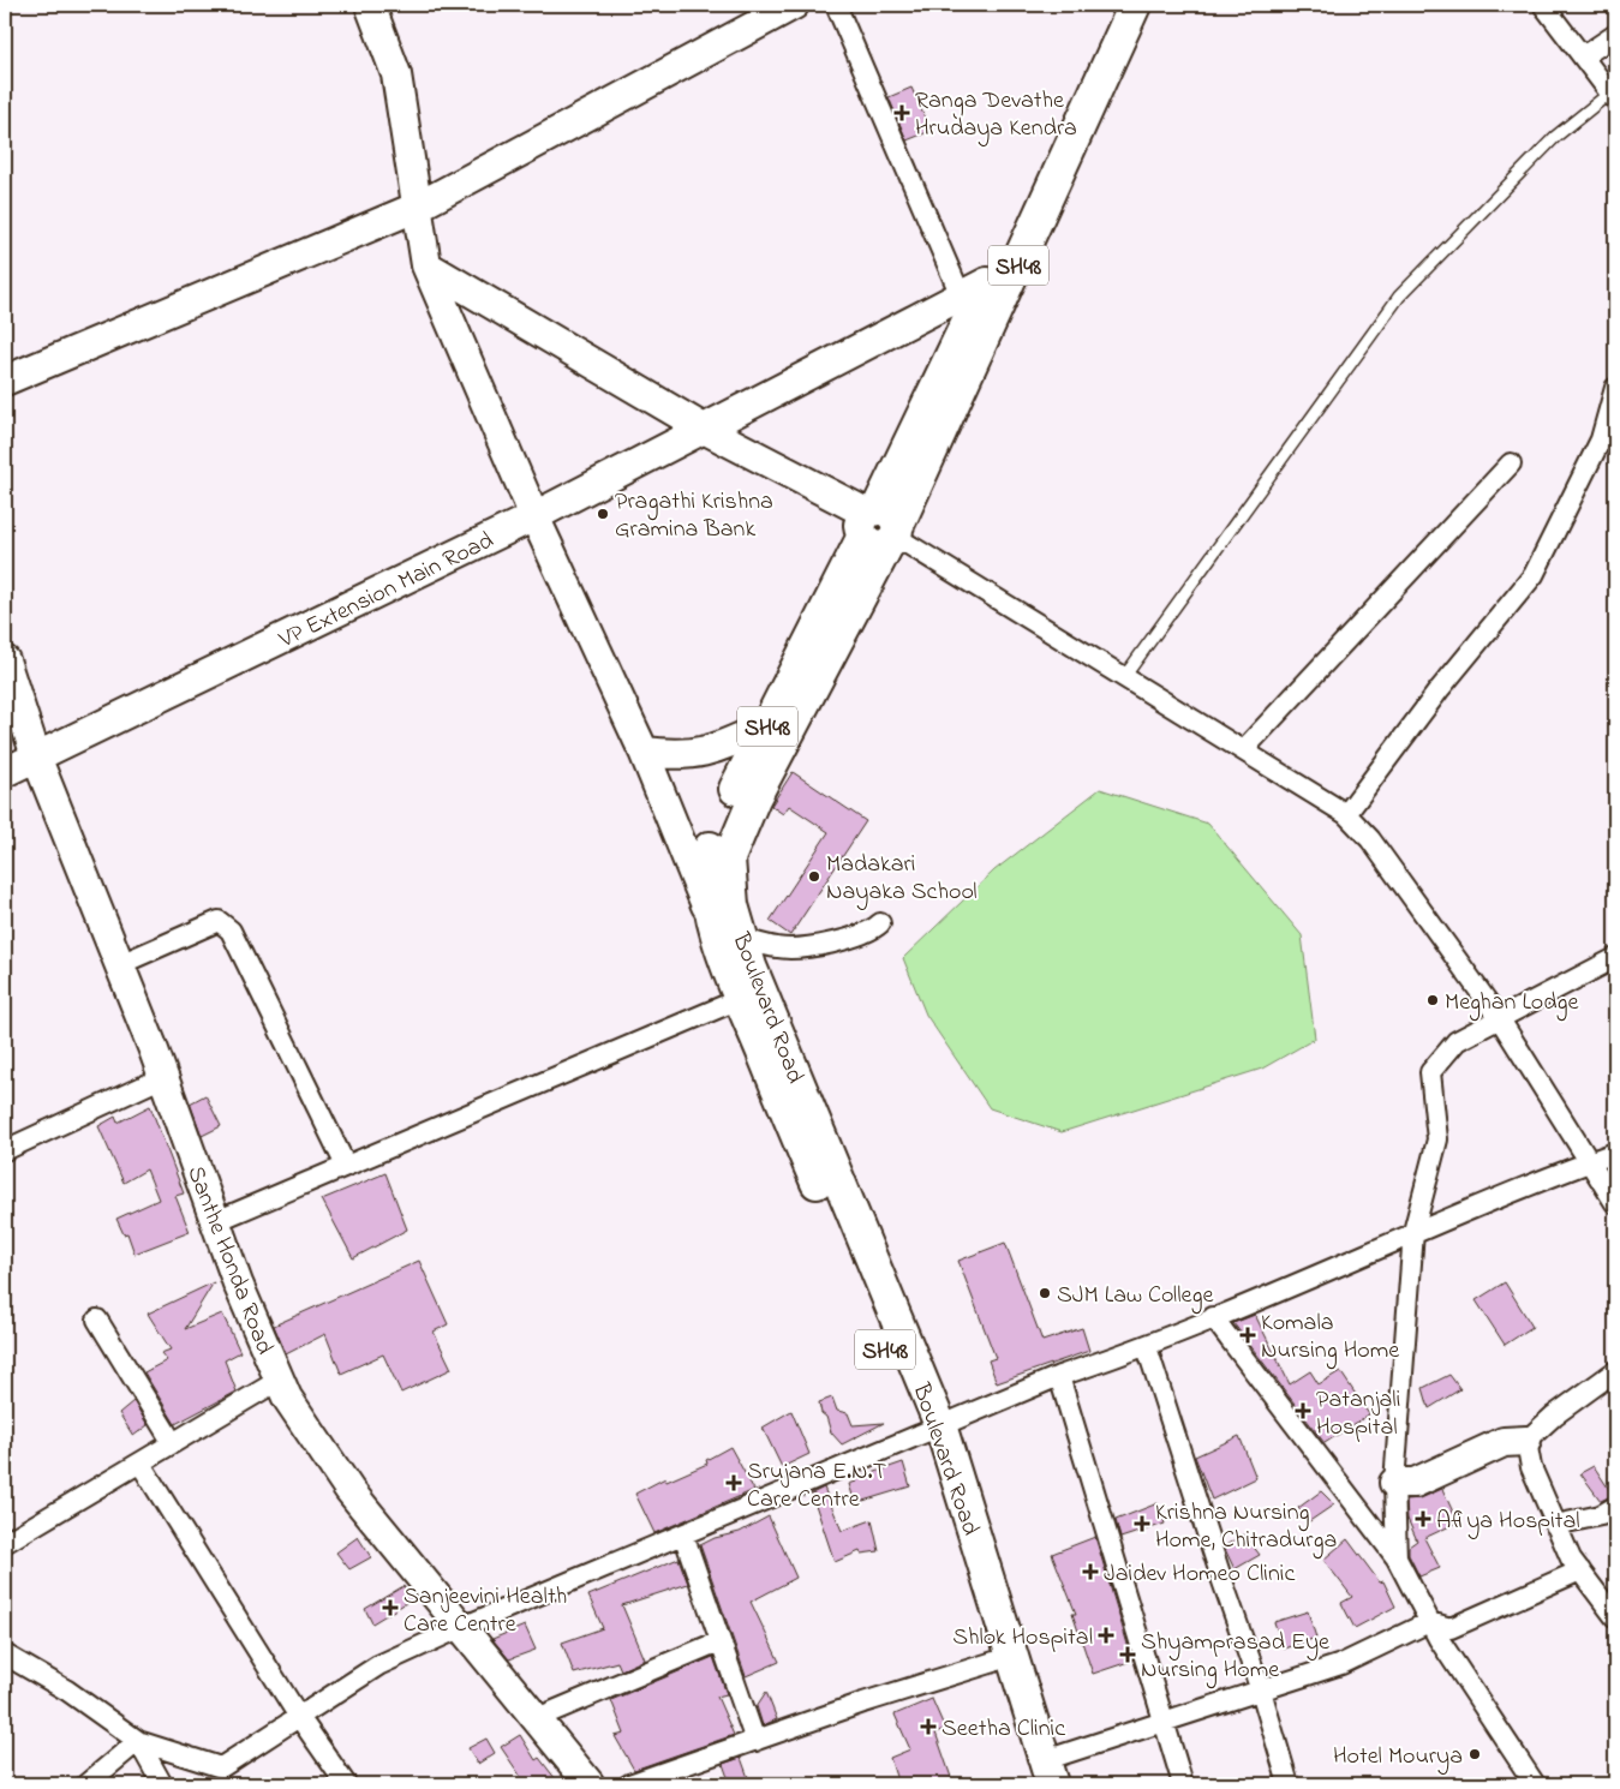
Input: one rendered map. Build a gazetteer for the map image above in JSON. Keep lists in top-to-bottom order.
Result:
{
  "streets": {
    "main road": ["SH48", "Boulevard Road"],
    "street": ["VP Extension Main Road", "Santhe Honda Road"]
  },
  "crossings": [
    ["SH48", "VP Extension Main Road"],
    ["SH48", "Boulevard Road"],
    ["VP Extension Main Road", "Santhe Honda Road"]
  ],
  "places": {
    "health": [
      "Ranga Devathe Hrudaya Kendra",
      "Komala Nursing Home",
      "Patanjali Hospital",
      "Srujana E.N.T Care Centre",
      "Afiya Hospital",
      "Krishna Nursing Home, Chitradurga",
      "Jaidev Homeo Clinic",
      "Sanjeevini Health Care Centre",
      "Shlok Hospital",
      "Shyamprasad Eye Nursing Home",
      "Seetha Clinic"
    ],
    "other": [
      "Pragathi Krishna Gramina Bank",
      "Madakari Nayaka School",
      "Meghan Lodge",
      "SJM Law College",
      "Hotel Mourya"
    ]
  }
}
